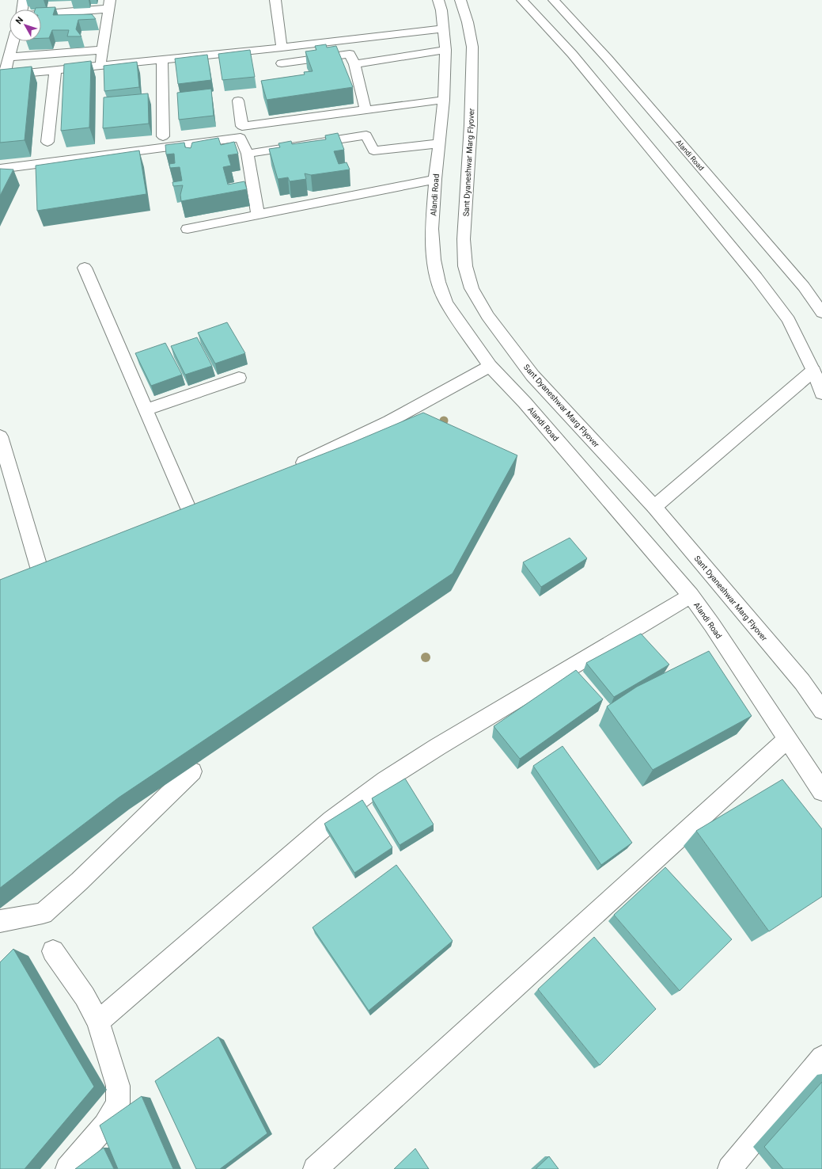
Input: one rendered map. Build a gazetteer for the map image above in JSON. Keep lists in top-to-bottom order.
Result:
{
  "streets": {
    "street": ["Alandi Road", "Sant Dyaneshwar Marg Flyover"]
  },
  "north": "top left"
}
